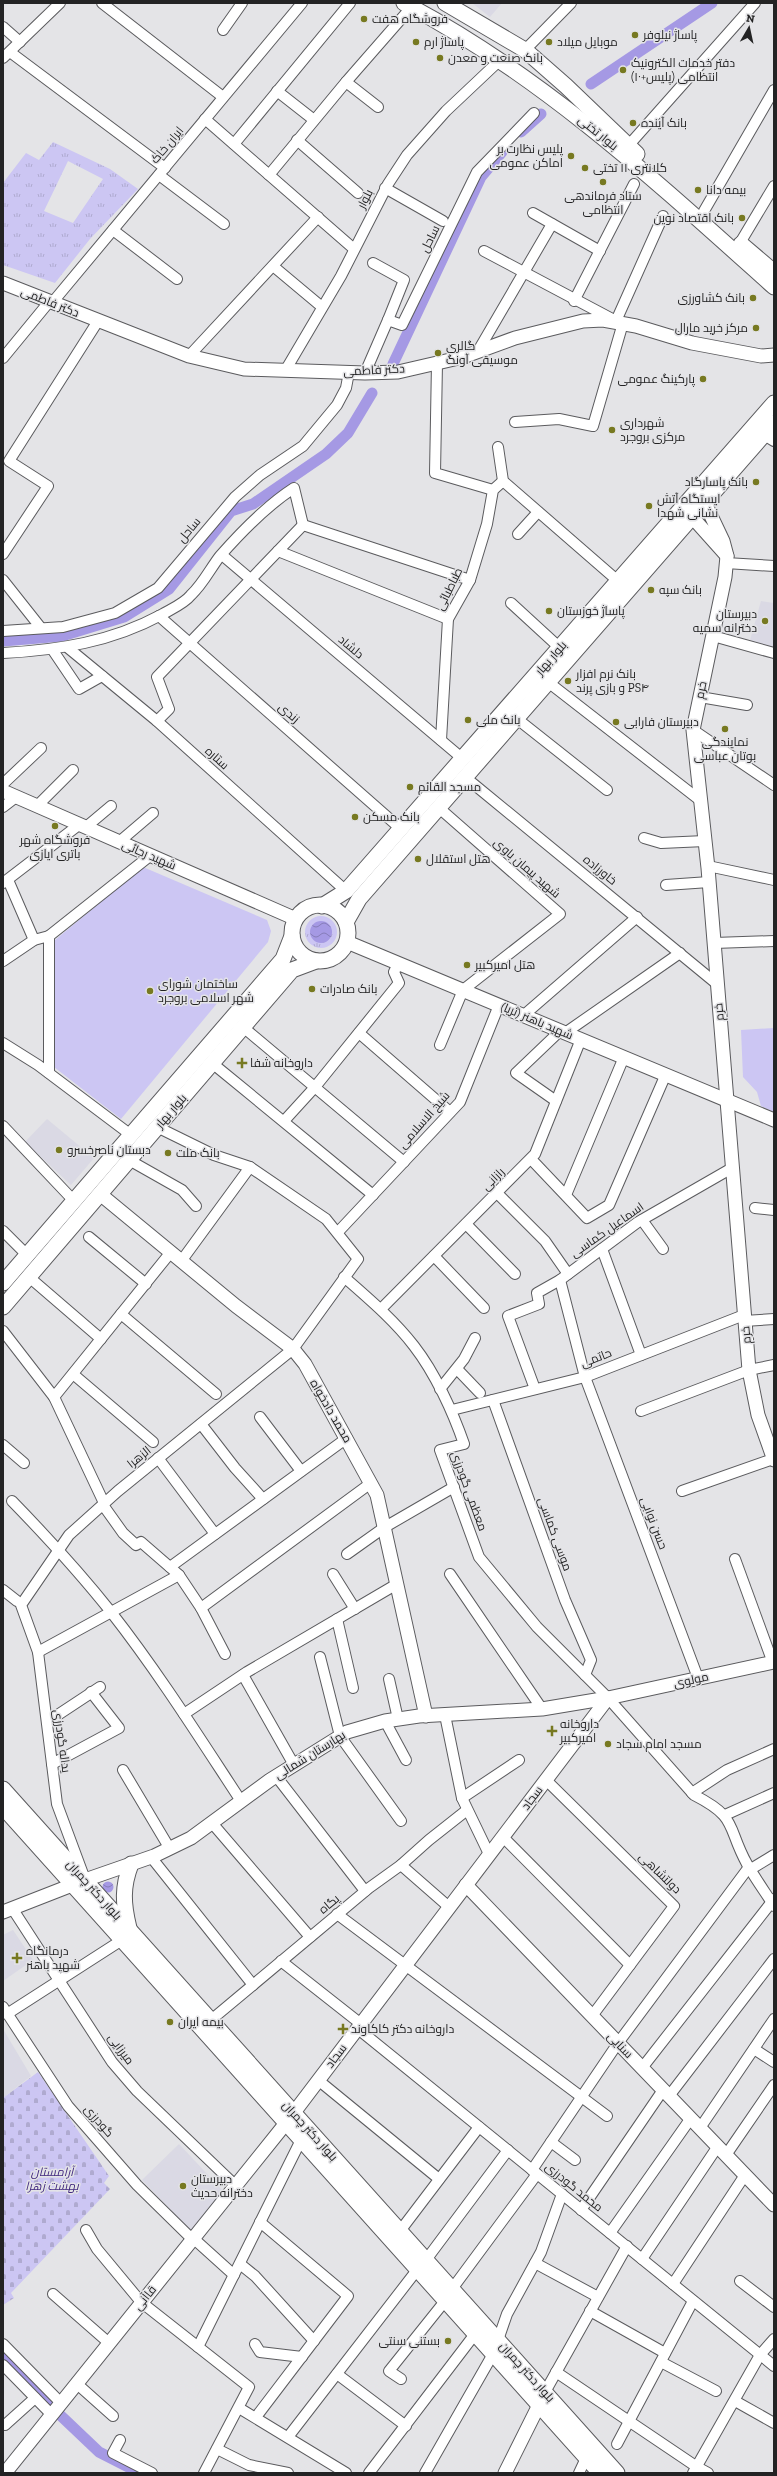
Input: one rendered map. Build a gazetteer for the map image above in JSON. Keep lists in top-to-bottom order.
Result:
{
  "streets": {
    "main road": ["بلوار تختی", "بلوار بهار", "بلوار دکتر چمران"],
    "street": [
      "ایران خاک",
      "بلوار",
      "ساحل",
      "دکتر فاطمی",
      "طباطبائی",
      "دلشاد",
      "خرم",
      "زندی",
      "ستاره",
      "شهید رجائی",
      "شهید پیمان باوی",
      "خاورزاده",
      "شهید باهنر (ثریا)",
      "شیخ الاسلامی",
      "رازانی",
      "اسماعیل کماسی",
      "حاتمی",
      "محمد دادخواه",
      "الزهرا",
      "معظمی گودرزی",
      "حسن نوابی",
      "موسی کماسی",
      "مولوی",
      "یداله گودرزی",
      "بهارستان شمالی",
      "سجاد",
      "دولتشاهی",
      "پگاه",
      "سنایی",
      "میرزایی",
      "گودرزی",
      "محمد گودرزی",
      "قاآنی"
    ]
  },
  "crossings": [
    ["بلوار تختی", "بلوار"],
    ["ایران خاک", "دکتر فاطمی"],
    ["بلوار", "دکتر فاطمی"],
    ["ساحل", "دکتر فاطمی"],
    ["طباطبائی", "دلشاد"],
    ["دلشاد", "بلوار بهار"],
    ["بلوار بهار", "خرم"],
    ["بلوار بهار", "زندی"],
    ["بلوار بهار", "ستاره"],
    ["بلوار بهار", "شهید رجائی"],
    ["بلوار بهار", "شهید پیمان باوی"],
    ["بلوار بهار", "خاورزاده"],
    ["بلوار بهار", "شهید باهنر (ثریا)"],
    ["بلوار بهار", "محمد دادخواه"],
    ["خرم", "خاورزاده"],
    ["خرم", "شهید باهنر (ثریا)"],
    ["خرم", "اسماعیل کماسی"],
    ["خرم", "حاتمی"],
    ["شهید رجائی", "شهید باهنر (ثریا)"],
    ["شهید پیمان باوی", "شهید باهنر (ثریا)"],
    ["شهید باهنر (ثریا)", "شیخ الاسلامی"],
    ["شهید باهنر (ثریا)", "رازانی"],
    ["شیخ الاسلامی", "الزهرا"],
    ["رازانی", "معظمی گودرزی"],
    ["اسماعیل کماسی", "حاتمی"],
    ["اسماعیل کماسی", "حسن نوابی"],
    ["حاتمی", "معظمی گودرزی"],
    ["حاتمی", "حسن نوابی"],
    ["حاتمی", "موسی کماسی"],
    ["محمد دادخواه", "الزهرا"],
    ["محمد دادخواه", "بهارستان شمالی"],
    ["الزهرا", "معظمی گودرزی"],
    ["الزهرا", "یداله گودرزی"],
    ["معظمی گودرزی", "موسی کماسی"],
    ["معظمی گودرزی", "مولوی"],
    ["معظمی گودرزی", "بهارستان شمالی"],
    ["معظمی گودرزی", "سجاد"],
    ["حسن نوابی", "مولوی"],
    ["مولوی", "بهارستان شمالی"],
    ["مولوی", "سجاد"],
    ["یداله گودرزی", "بهارستان شمالی"],
    ["یداله گودرزی", "بلوار دکتر چمران"],
    ["بهارستان شمالی", "سجاد"],
    ["بهارستان شمالی", "بلوار دکتر چمران"],
    ["بهارستان شمالی", "میرزایی"],
    ["سجاد", "دولتشاهی"],
    ["سجاد", "بلوار دکتر چمران"],
    ["سجاد", "سنایی"],
    ["سجاد", "محمد گودرزی"],
    ["سجاد", "قاآنی"],
    ["دولتشاهی", "سنایی"],
    ["بلوار دکتر چمران", "پگاه"],
    ["بلوار دکتر چمران", "قاآنی"],
    ["پگاه", "محمد گودرزی"],
    ["میرزایی", "قاآنی"],
    ["گودرزی", "قاآنی"]
  ],
  "parks": ["آرامستان بهشت زهرا"],
  "places": {
    "other": [
      "فروشگاه هفت",
      "پاساژ نیلوفر",
      "پاساژ ارم",
      "موبایل میلاد",
      "بانک صنعت و معدن",
      "دفتر خدمات الکترونیک انتظامی (پلیس+۱۰)",
      "بانک آینده",
      "پلیس نظارت بر اماکن عمومی",
      "کلانتری ۱۱ تختی",
      "ستاد فرماندهی انتظامی",
      "بیمه دانا",
      "بانک اقتصاد نوین",
      "بانک کشاورزی",
      "مرکز خرید مارال",
      "گالری موسیقی آونگ",
      "پارکینگ عمومی",
      "شهرداری مرکزی بروجرد",
      "بانک پاسارگاد",
      "ایستگاه آتش نشانی شهدا",
      "بانک سپه",
      "پاساژ خوزستان",
      "دبیرستان دخترانه سمیه",
      "بانک نرم افزار و بازی پرند PS۴",
      "بانک ملی",
      "دبیرستان فارابی",
      "نمایندگی بوتان عباسی",
      "مسجد القائم",
      "بانک مسکن",
      "فروشگاه شهر باتری ایازی",
      "هتل استقلال",
      "هتل امیرکبیر",
      "بانک صادرات",
      "ساختمان شورای شهر اسلامی بروجرد",
      "دبستان ناصرخسرو",
      "بانک ملت",
      "مسجد امام سجاد",
      "بیمه ایران",
      "دبیرستان دخترانه حدیث",
      "بستنی سنتی"
    ],
    "health": [
      "داروخانه شفا",
      "داروخانه امیرکبیر",
      "درمانگاه شهید باهنر",
      "داروخانه دکتر کاکاوند"
    ]
  },
  "north": "top"
}
